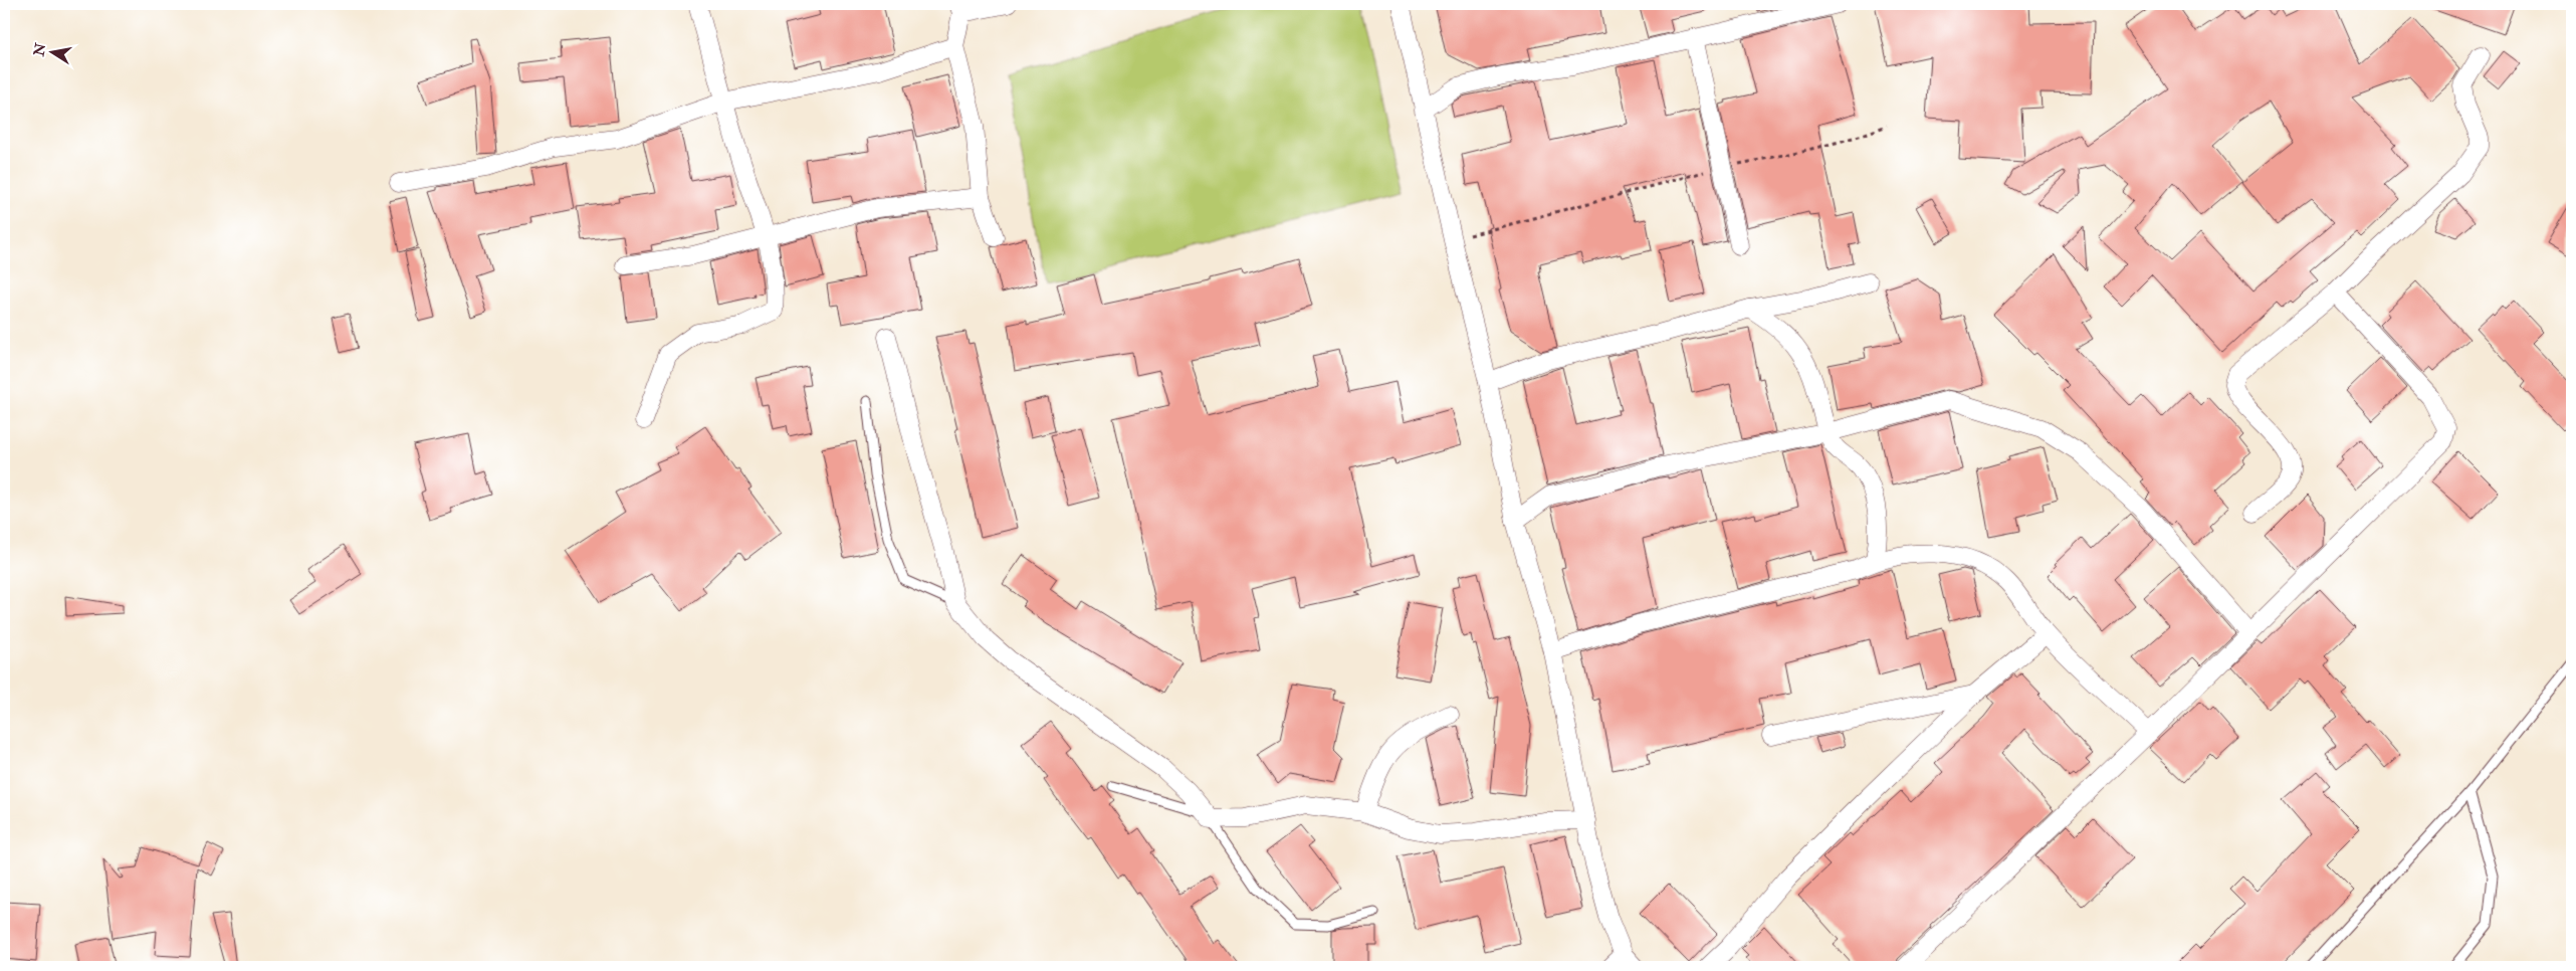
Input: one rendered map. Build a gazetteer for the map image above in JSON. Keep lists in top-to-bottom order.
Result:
{
  "north": "left"
}
